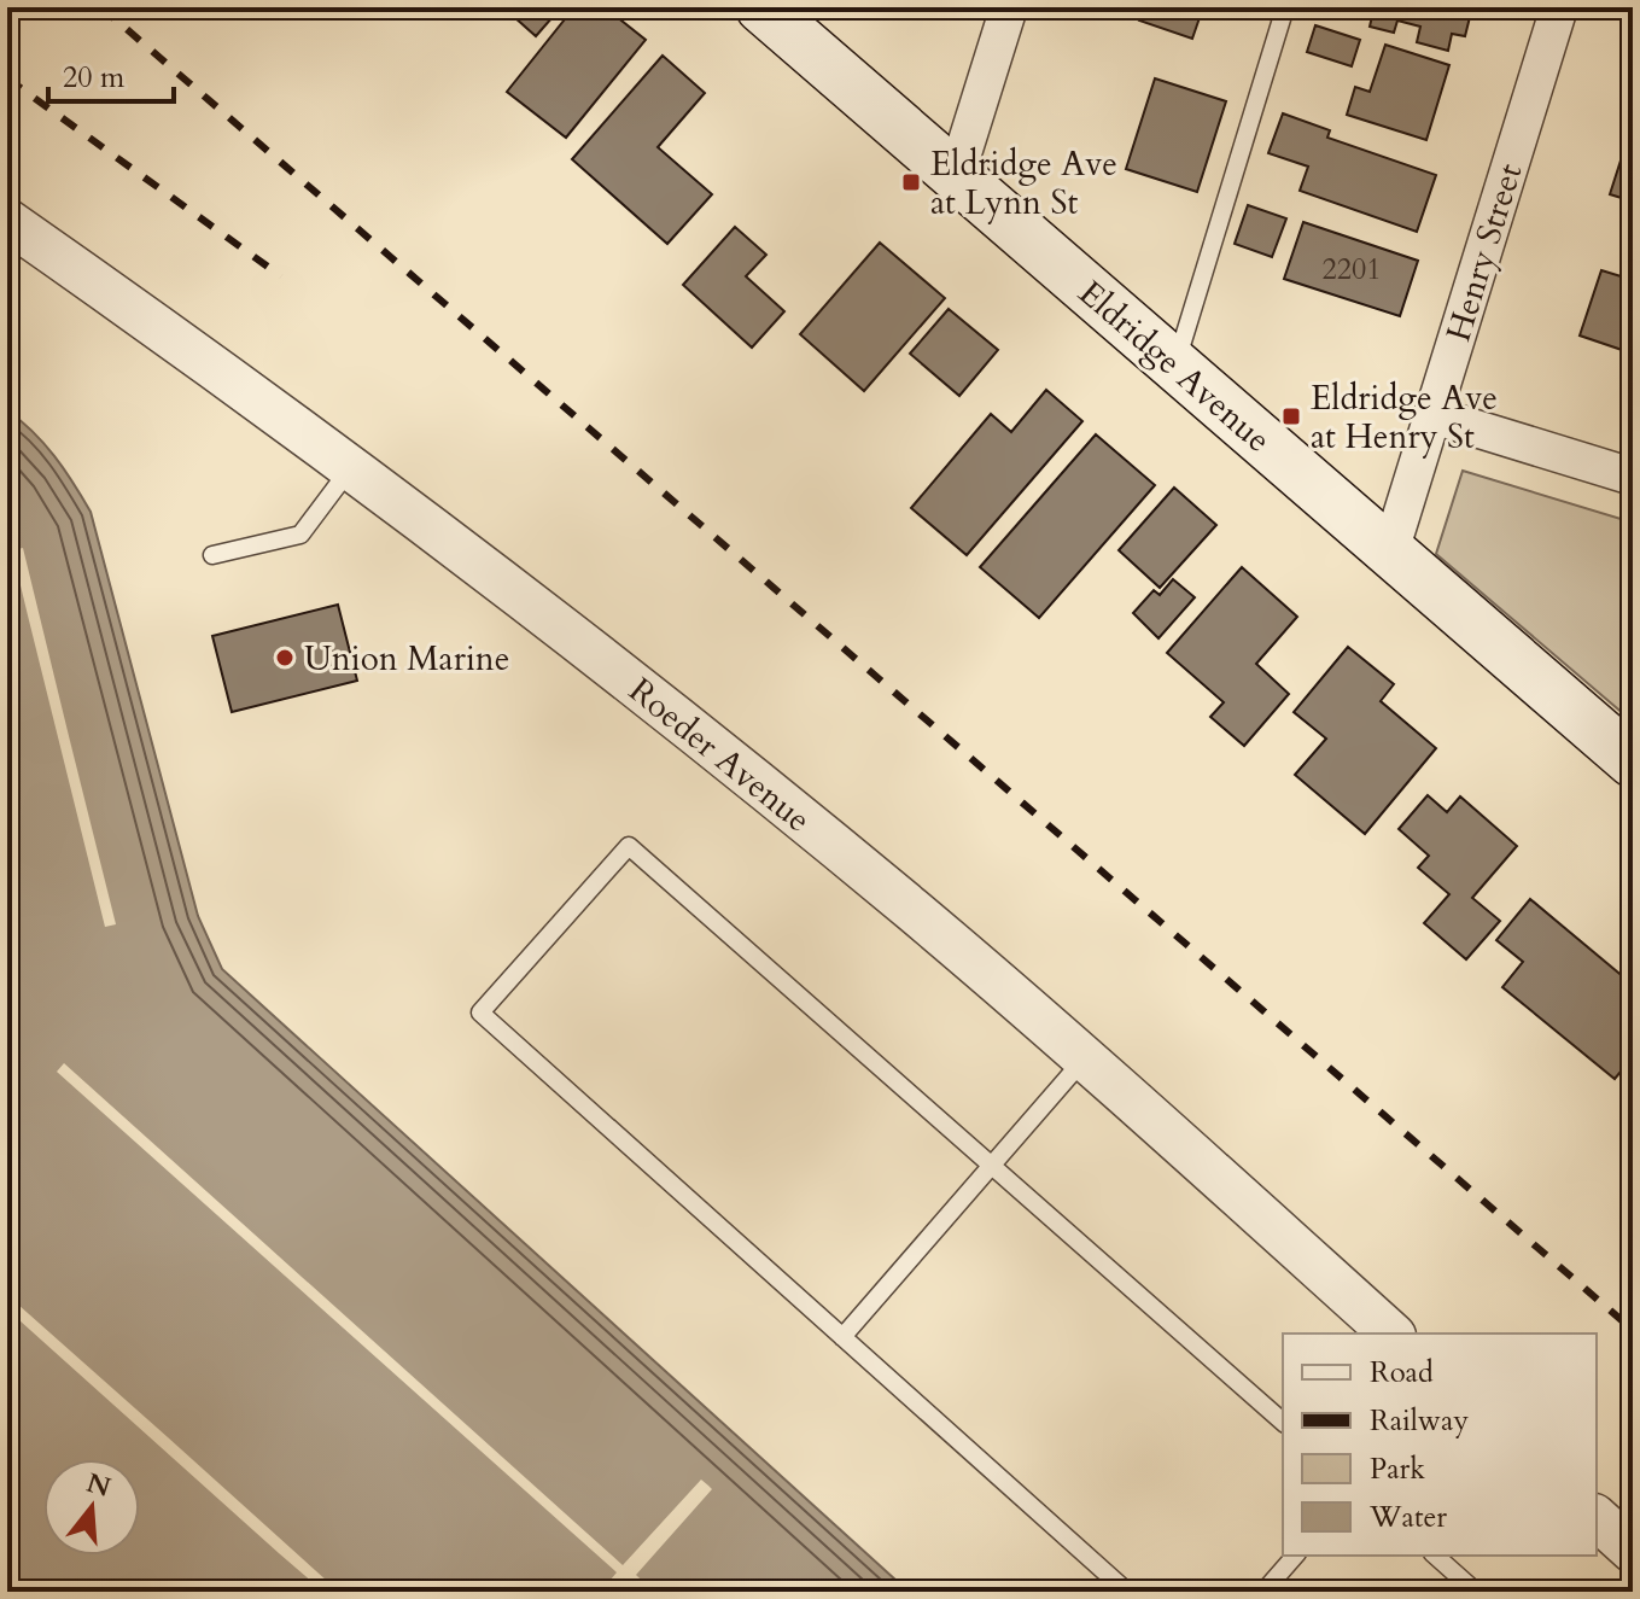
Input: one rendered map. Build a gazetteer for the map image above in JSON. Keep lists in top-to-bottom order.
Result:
{
  "streets": {
    "main road": ["Eldridge Avenue"],
    "street": ["Henry Street", "Roeder Avenue"]
  },
  "crossings": [
    ["Henry Street", "Eldridge Avenue"]
  ],
  "places": {
    "transit": ["Eldridge Ave at Lynn St", "Eldridge Ave at Henry St"],
    "other": ["Union Marine"]
  },
  "house_numbers": ["2201"],
  "legend": [
    "Road",
    "Railway",
    "Park",
    "Water"
  ],
  "scale_bar": "20 m",
  "north": "top"
}
